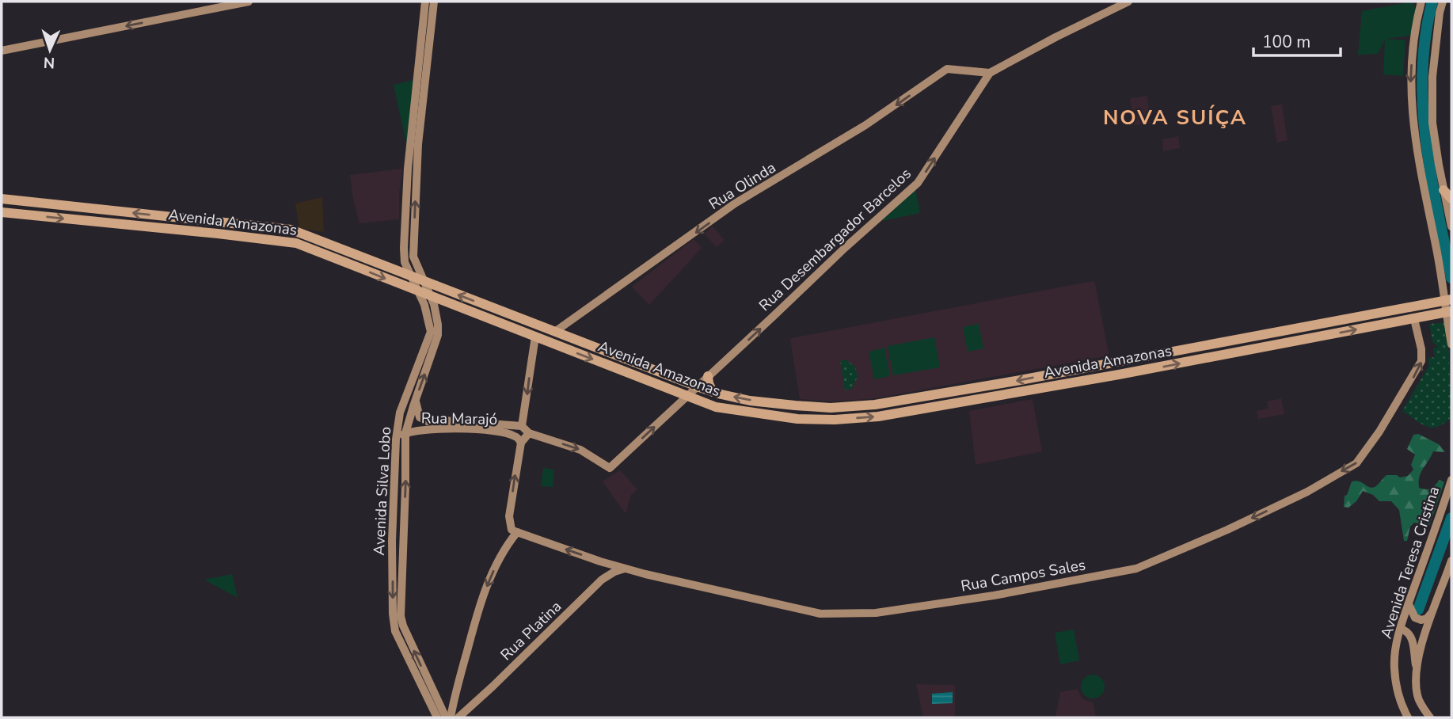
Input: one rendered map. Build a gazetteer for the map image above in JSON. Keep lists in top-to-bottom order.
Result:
{
  "streets": {
    "main road": ["Avenida Amazonas"],
    "street": [
      "Rua Olinda",
      "Rua Desembargador Barcelos",
      "Rua Marajó",
      "Avenida Silva Lobo",
      "Avenida Teresa Cristina",
      "Rua Campos Sales",
      "Rua Platina"
    ]
  },
  "crossings": [
    ["Rua Olinda", "Avenida Amazonas"],
    ["Rua Olinda", "Rua Desembargador Barcelos"],
    ["Avenida Amazonas", "Rua Desembargador Barcelos"],
    ["Avenida Amazonas", "Rua Campos Sales"],
    ["Rua Desembargador Barcelos", "Rua Marajó"],
    ["Rua Marajó", "Avenida Silva Lobo"],
    ["Rua Campos Sales", "Rua Platina"]
  ],
  "one_way": ["Rua Olinda", "Rua Desembargador Barcelos"],
  "districts": ["NOVA SUÍÇA"],
  "scale_bar": "100 m",
  "north": "bottom"
}
